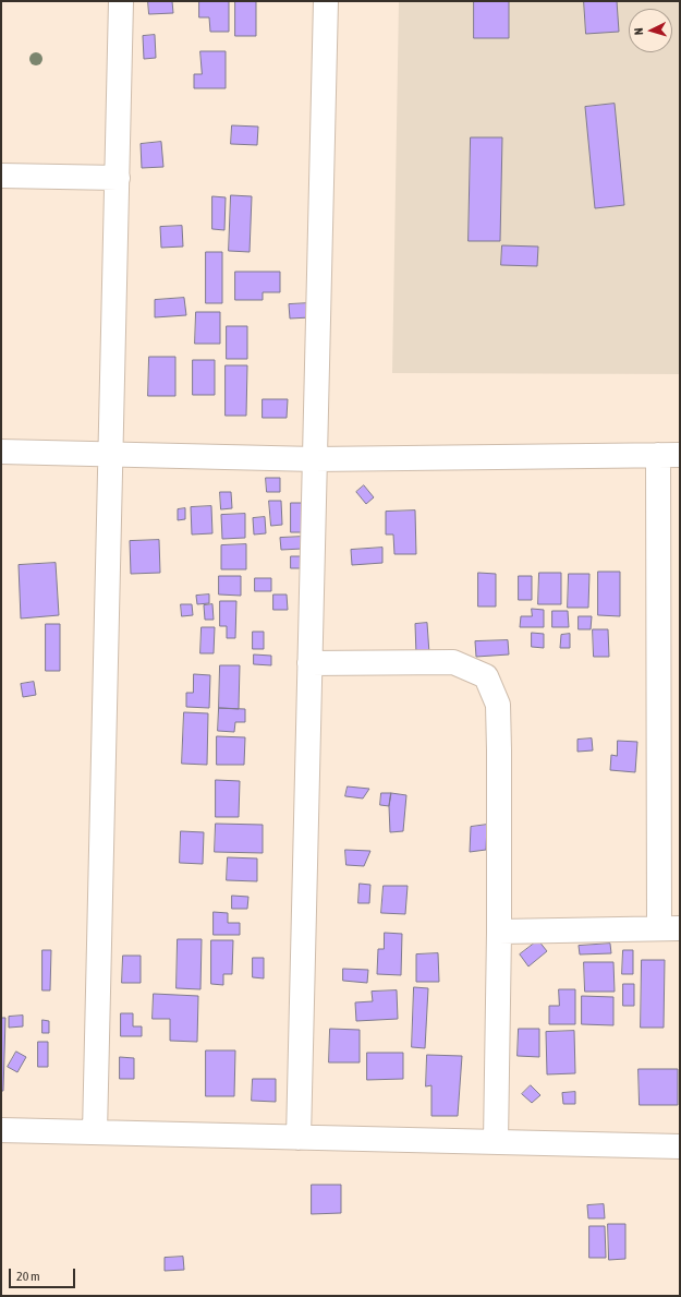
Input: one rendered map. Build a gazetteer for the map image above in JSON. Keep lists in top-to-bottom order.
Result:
{
  "scale_bar": "20 m",
  "north": "left"
}
